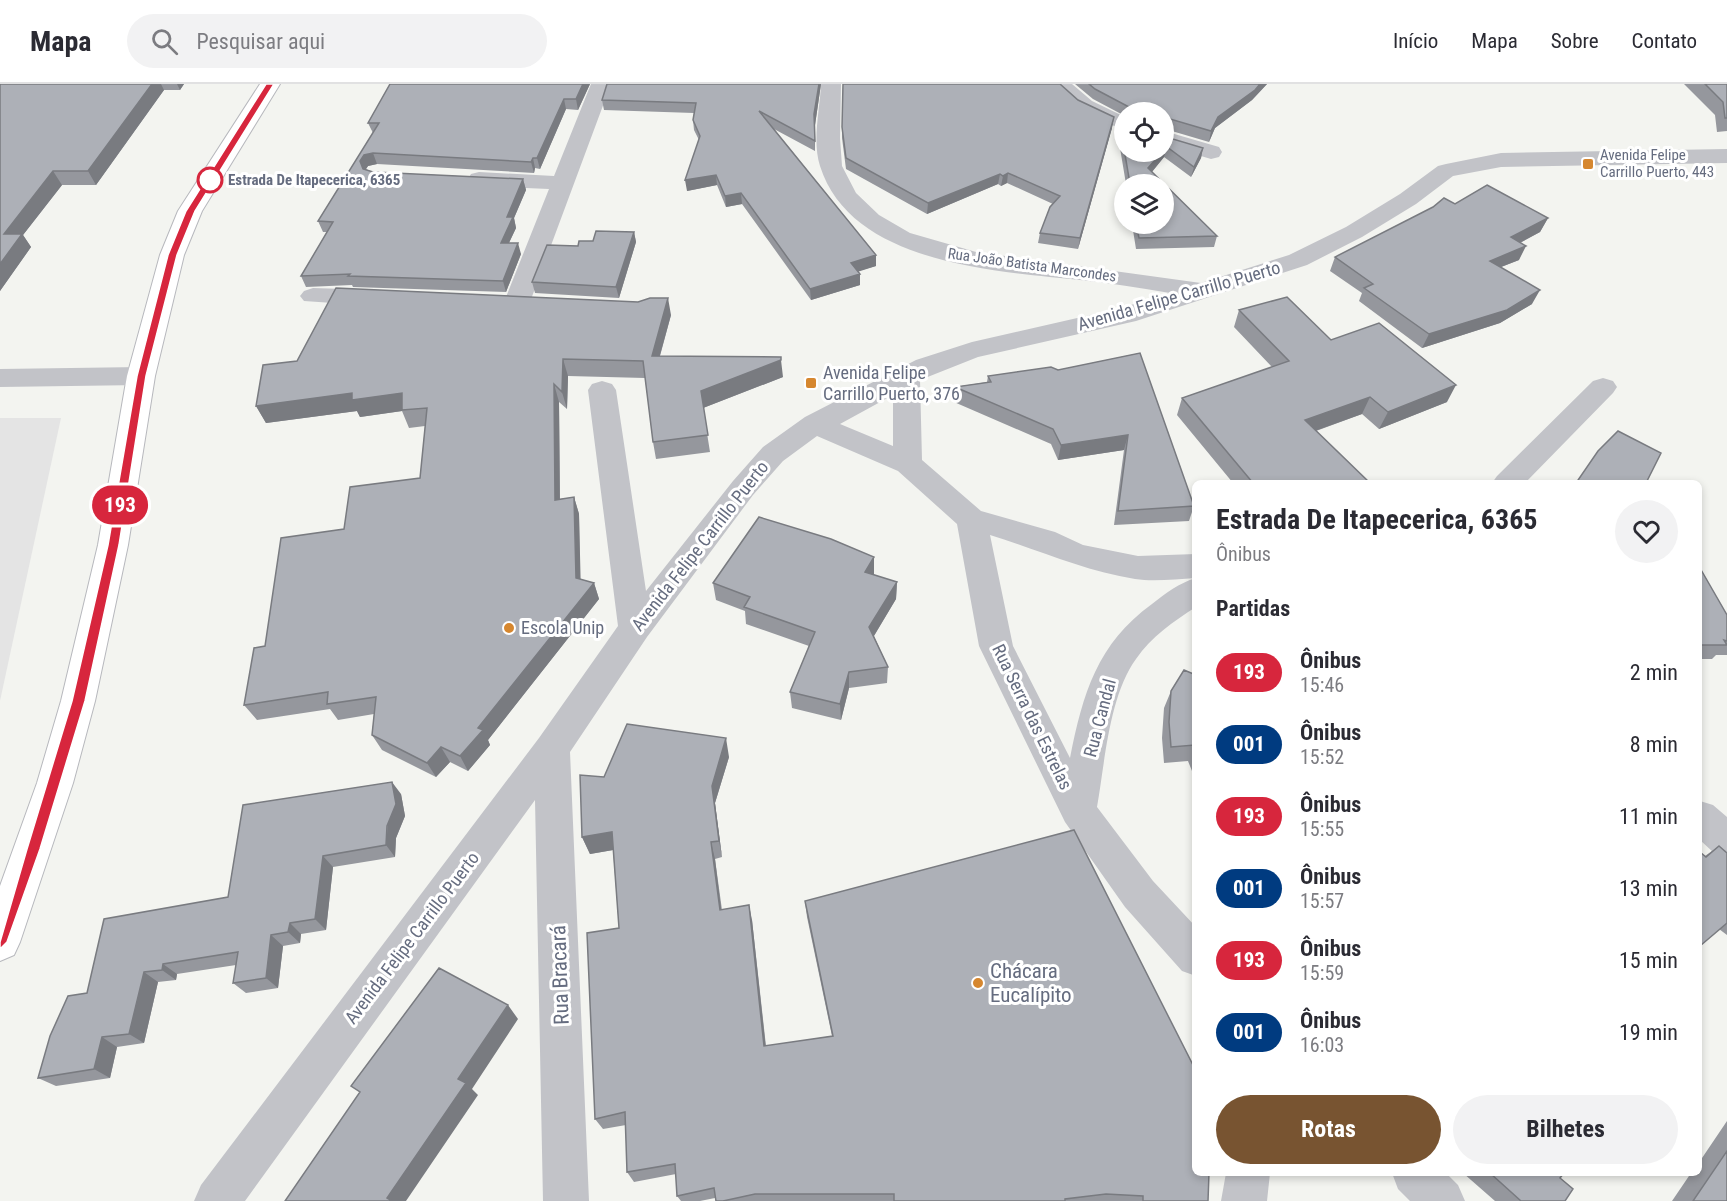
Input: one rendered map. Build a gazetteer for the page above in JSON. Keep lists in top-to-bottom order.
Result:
{
  "streets": {
    "street": [
      "Rua João Batista Marcondes",
      "Avenida Felipe Carrillo Puerto",
      "Rua Serra das Estrelas",
      "Rua Candal",
      "Rua Bracará"
    ]
  },
  "crossings": [
    ["Rua João Batista Marcondes", "Avenida Felipe Carrillo Puerto"],
    ["Avenida Felipe Carrillo Puerto", "Rua Bracará"],
    ["Rua Serra das Estrelas", "Rua Candal"]
  ],
  "places": {
    "transit": ["Avenida Felipe Carrillo Puerto, 443", "Avenida Felipe Carrillo Puerto, 376"],
    "other": ["Estrada De Itapecerica, 6365", "Escola Unip", "Chácara Eucalípito"]
  },
  "lines": ["bus line 193"],
  "page": {
    "header": "Mapa",
    "search": "Pesquisar aqui",
    "nav": [
      "Início",
      "Mapa",
      "Sobre",
      "Contato"
    ],
    "on_map": "193",
    "heading": [
      ["Estrada De Itapecerica, 6365", "Ônibus"],
      "Partidas"
    ],
    "list": [
      {
        "mark": "193",
        "name": "Ônibus",
        "note": "15:46",
        "value": "2 min"
      },
      {
        "mark": "001",
        "name": "Ônibus",
        "note": "15:52",
        "value": "8 min"
      },
      {
        "mark": "193",
        "name": "Ônibus",
        "note": "15:55",
        "value": "11 min"
      },
      {
        "mark": "001",
        "name": "Ônibus",
        "note": "15:57",
        "value": "13 min"
      },
      {
        "mark": "193",
        "name": "Ônibus",
        "note": "15:59",
        "value": "15 min"
      },
      {
        "mark": "001",
        "name": "Ônibus",
        "note": "16:03",
        "value": "19 min"
      }
    ],
    "buttons": ["Rotas", "Bilhetes"]
  }
}
